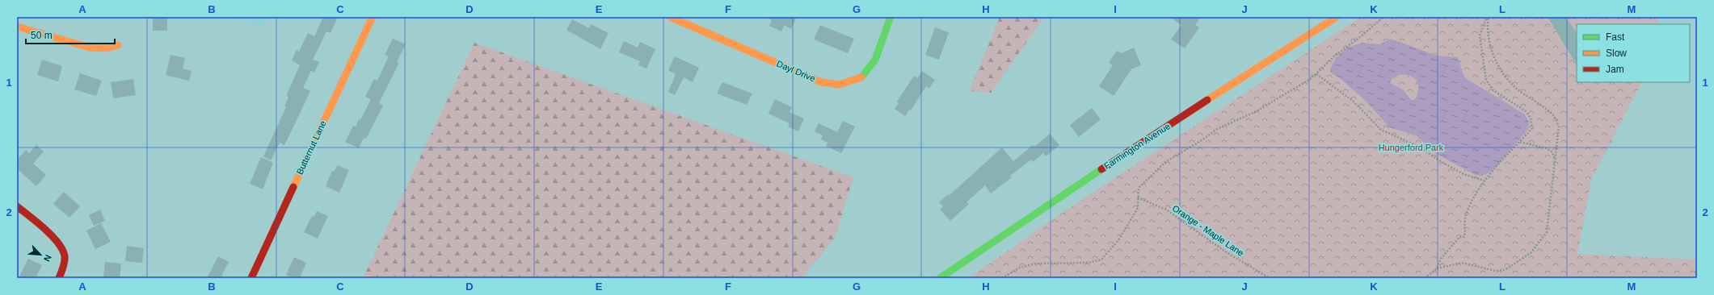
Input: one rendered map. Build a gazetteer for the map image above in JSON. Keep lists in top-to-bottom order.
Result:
{
  "streets": {
    "street": ["Dayl Drive", "Farmington Avenue", "Butternut Lane"],
    "path": ["Orange - Maple Lane"]
  },
  "parks": ["Hungerford Park"],
  "legend": ["Fast", "Slow", "Jam"],
  "scale_bar": "50 m",
  "north": "bottom right",
  "grid": {
    "columns": [
      "A",
      "B",
      "C",
      "D",
      "E",
      "F",
      "G",
      "H",
      "I",
      "J",
      "K",
      "L",
      "M"
    ],
    "rows": ["1", "2"]
  }
}
